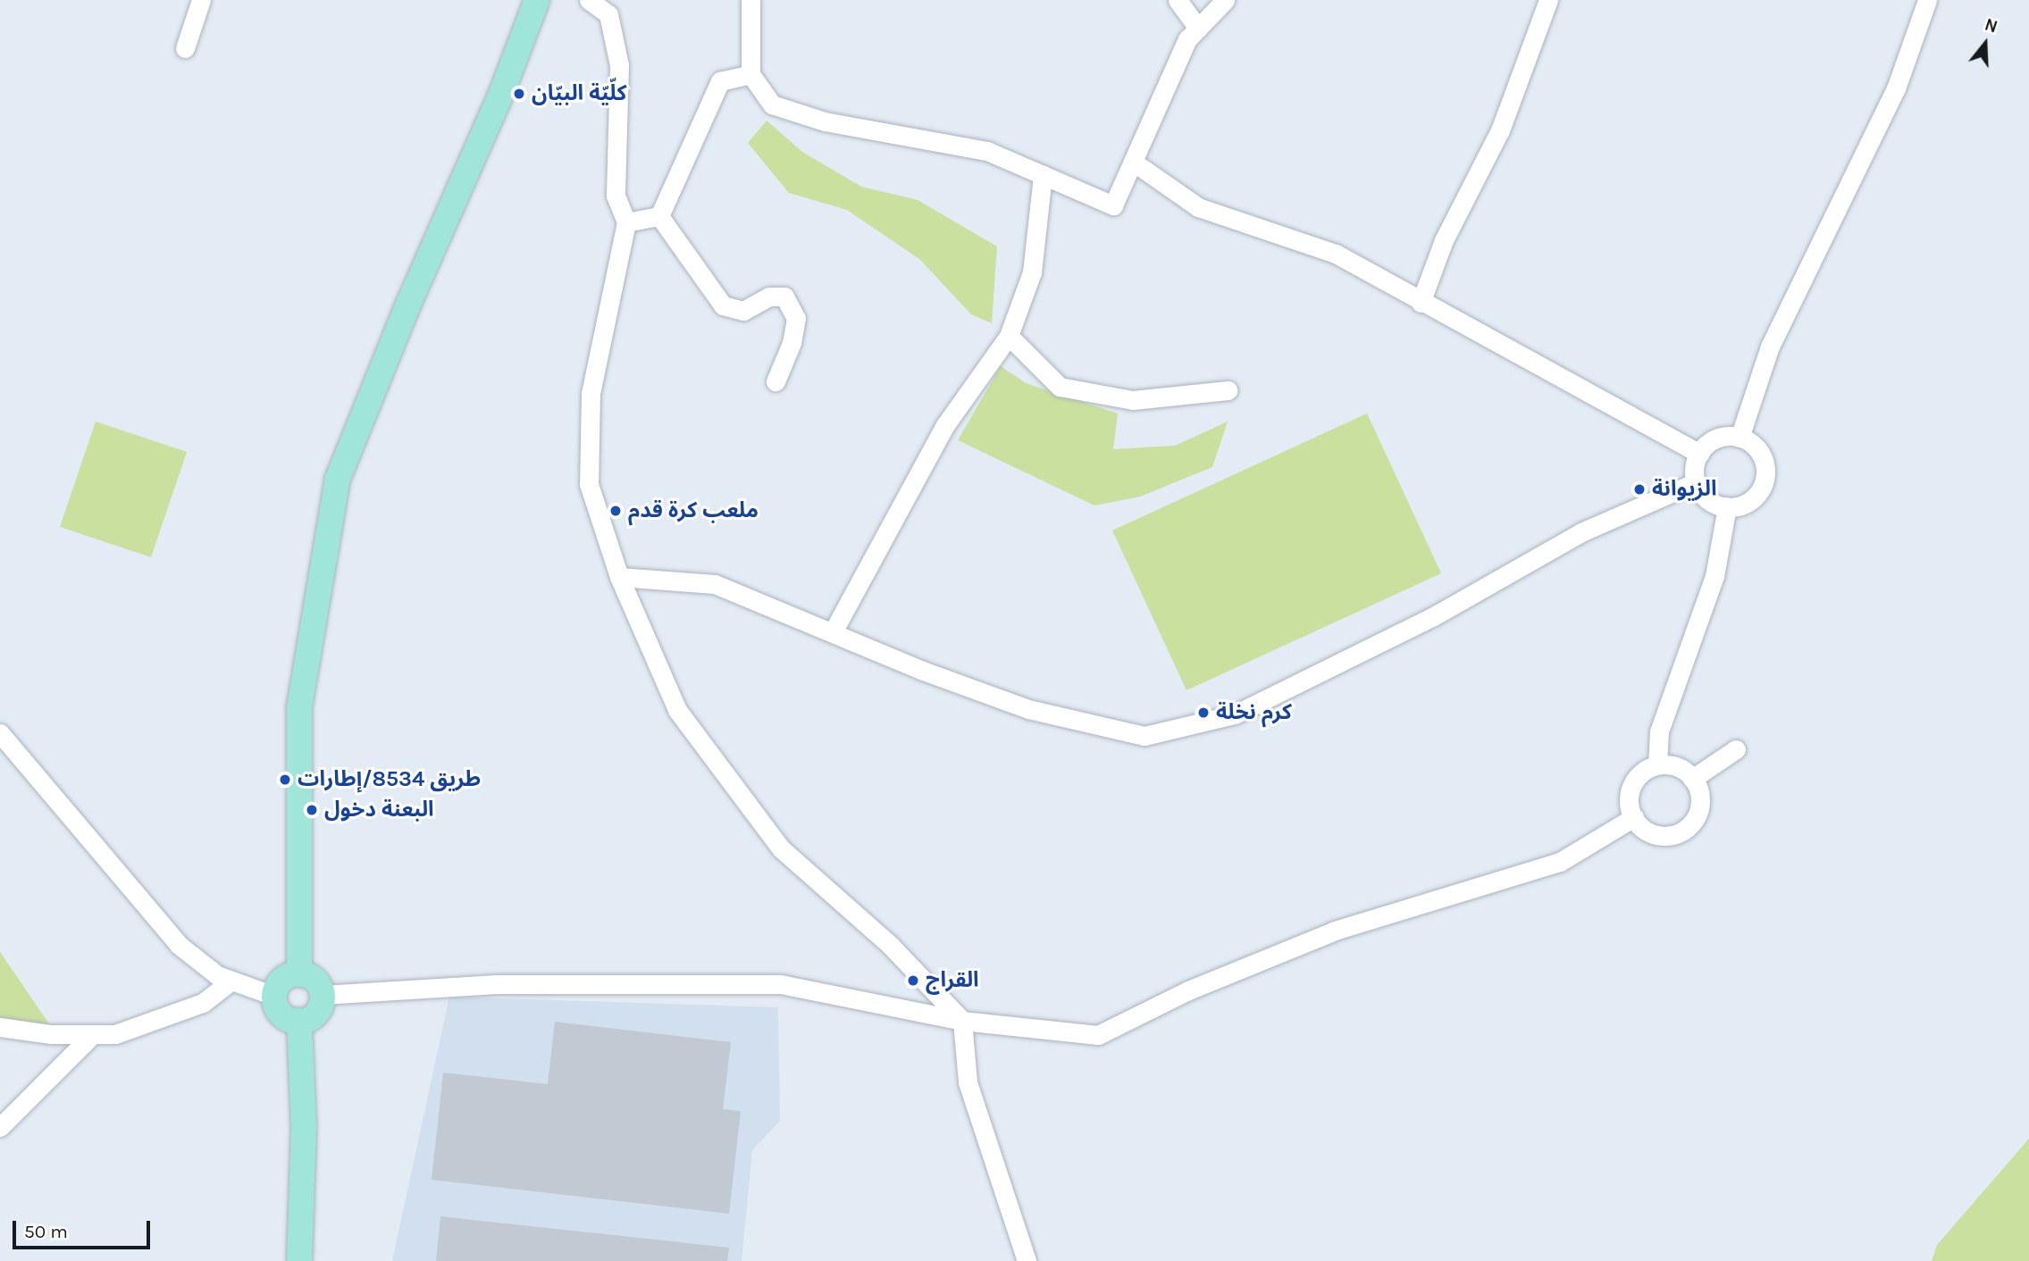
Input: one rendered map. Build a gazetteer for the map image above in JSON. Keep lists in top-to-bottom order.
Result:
{
  "places": [
    "كلّيّة البيّان",
    "الزيوانة",
    "ملعب كرة قدم",
    "كرم نخلة",
    "طريق 8534/إطارات",
    "البعنة دخول",
    "القراج"
  ],
  "scale_bar": "50 m",
  "north": "top"
}
